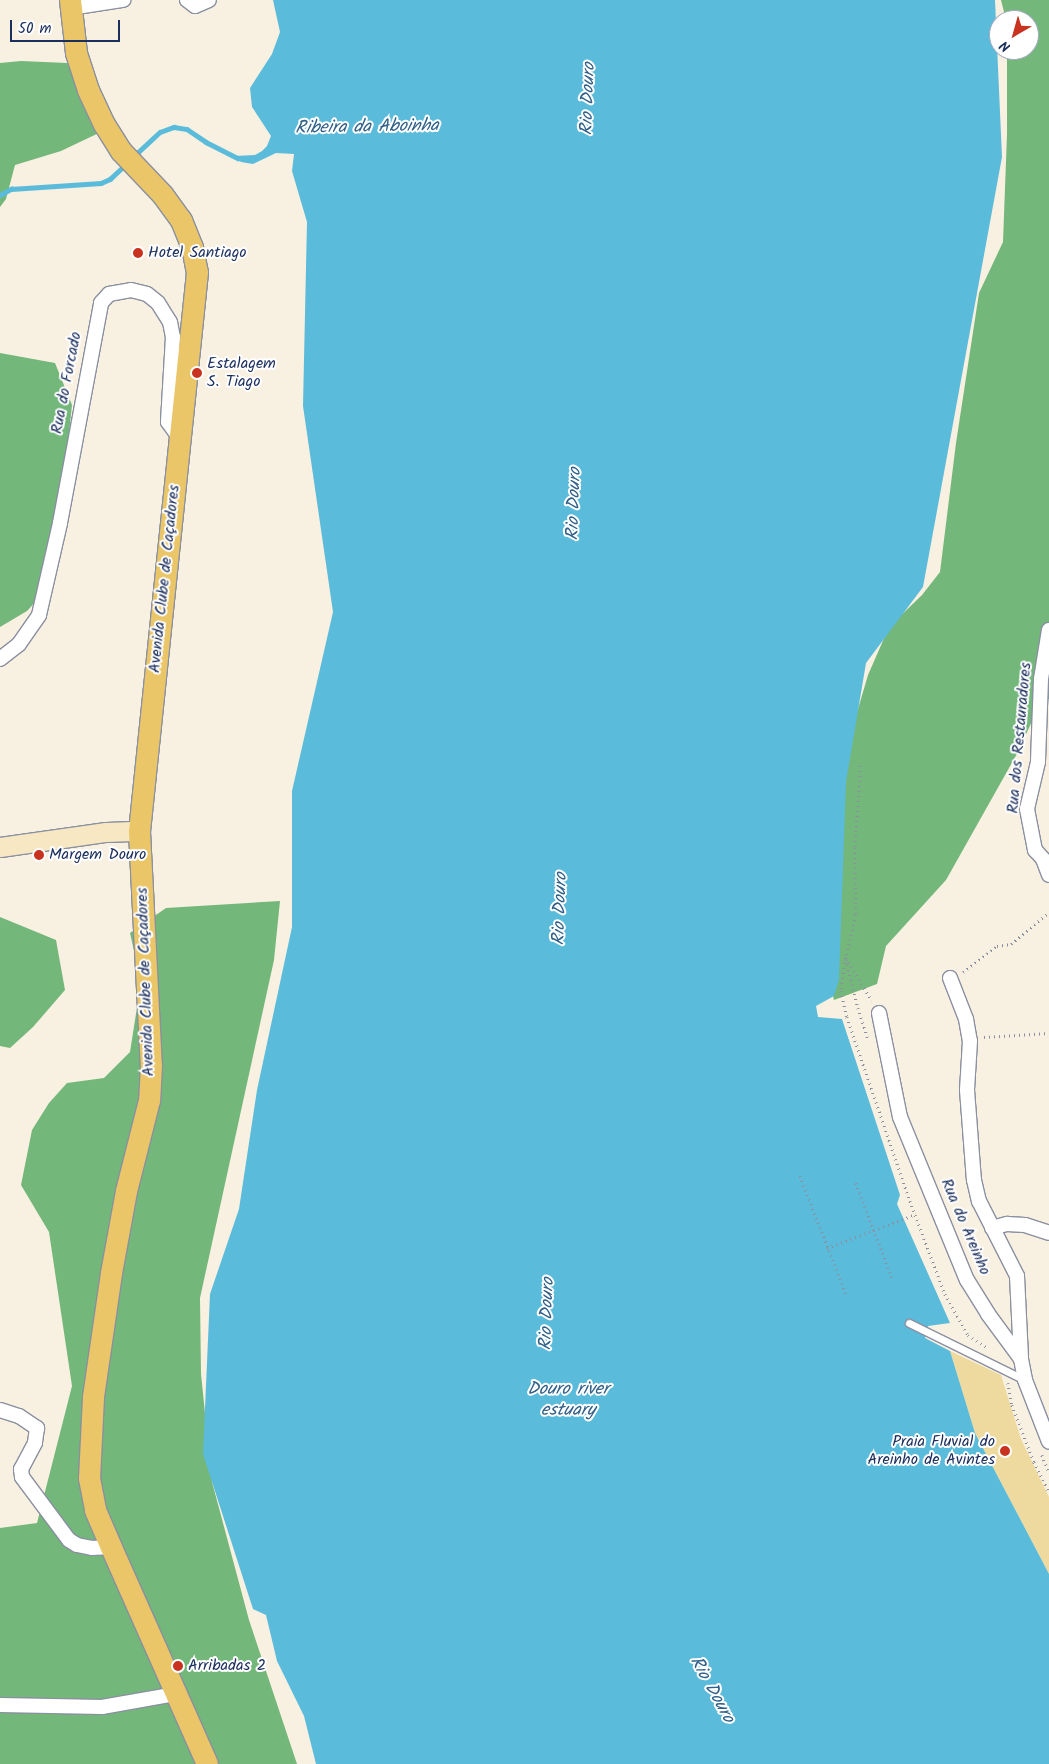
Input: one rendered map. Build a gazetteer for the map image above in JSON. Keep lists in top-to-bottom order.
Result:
{
  "streets": {
    "main road": ["Avenida Clube de Caçadores"],
    "street": ["Rua do Forcado", "Rua dos Restauradores", "Rua do Areinho"]
  },
  "crossings": [
    ["Rua do Forcado", "Avenida Clube de Caçadores"]
  ],
  "water": ["Rio Douro", "Ribeira da Aboinha", "Douro river estuary"],
  "places": [
    "Hotel Santiago",
    "Estalagem S. Tiago",
    "Margem Douro",
    "Praia Fluvial do Areinho de Avintes",
    "Arribadas 2"
  ],
  "scale_bar": "50 m",
  "north": "bottom left"
}
